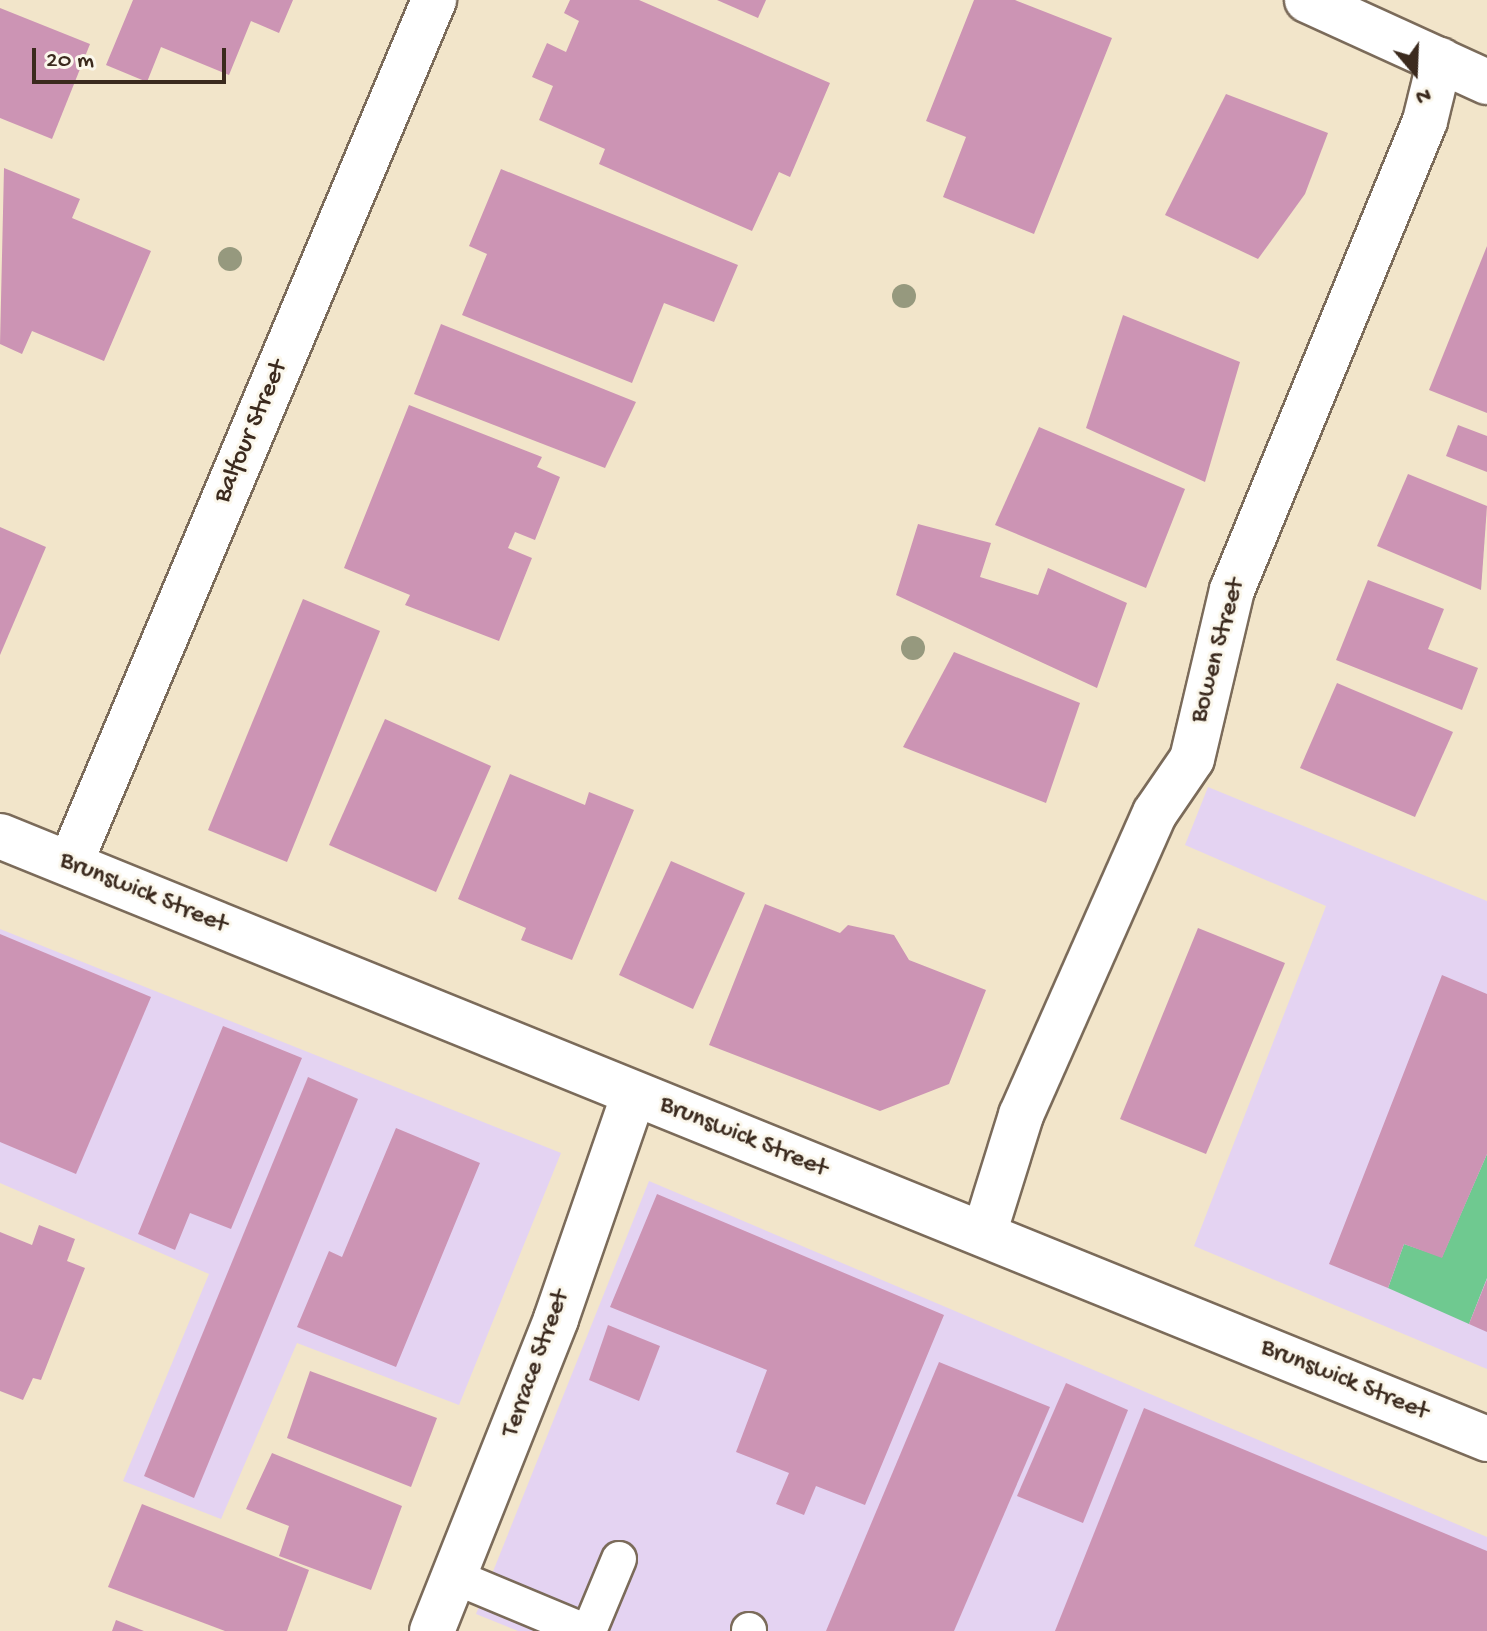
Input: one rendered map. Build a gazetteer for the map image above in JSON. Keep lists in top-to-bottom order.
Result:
{
  "streets": {
    "street": [
      "Balfour Street",
      "Bowen Street",
      "Brunswick Street",
      "Terrace Street"
    ]
  },
  "crossings": [
    ["Balfour Street", "Brunswick Street"],
    ["Bowen Street", "Brunswick Street"],
    ["Brunswick Street", "Terrace Street"]
  ],
  "scale_bar": "20 m",
  "north": "bottom"
}
